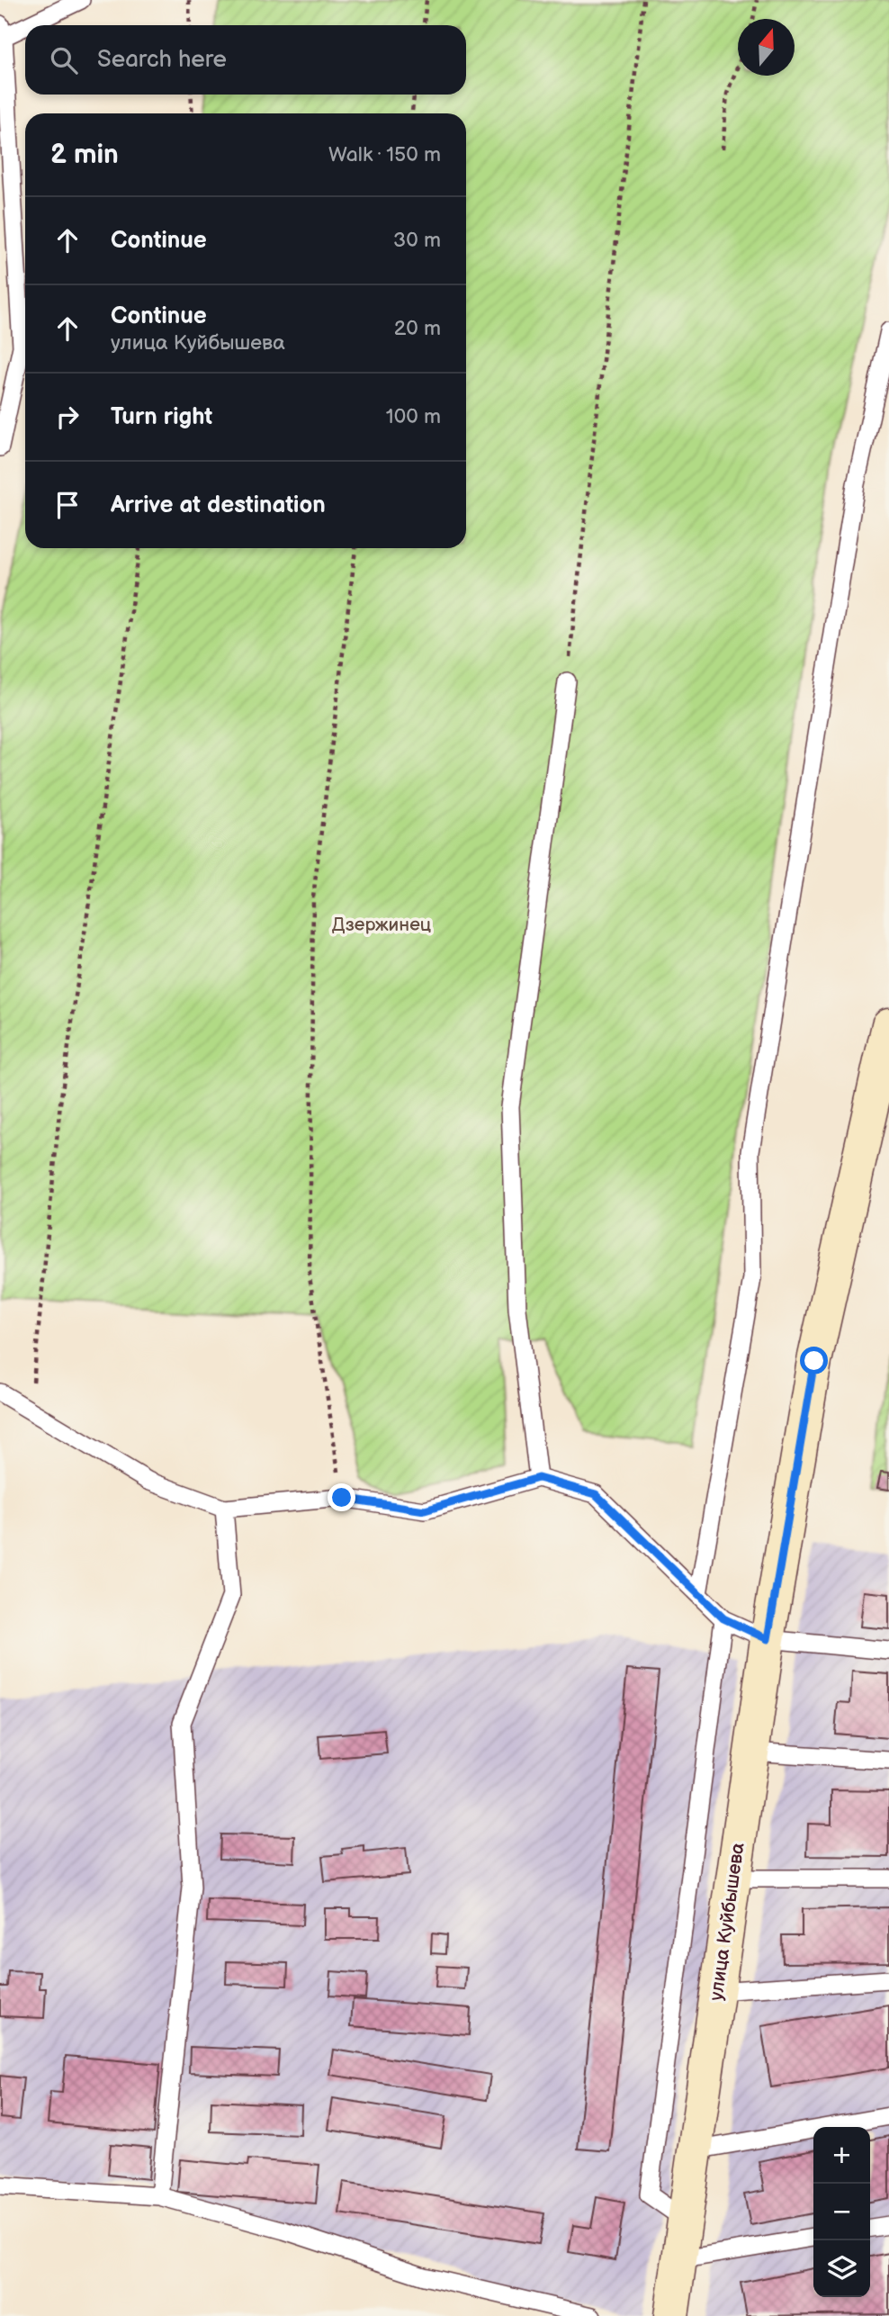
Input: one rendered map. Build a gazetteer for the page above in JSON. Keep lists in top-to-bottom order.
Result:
{
  "streets": {
    "main road": ["улица Куйбышева"]
  },
  "parks": ["Дзержинец"],
  "north": "top",
  "page": {
    "search": "Search here",
    "heading": ["2 min", "Walk · 150 m"],
    "list": [
      ["Continue", "30 m"],
      ["Continue", "улица Куйбышева", "20 m"],
      ["Turn right", "100 m"],
      "Arrive at destination"
    ],
    "map_buttons": ["+", "−"]
  }
}
